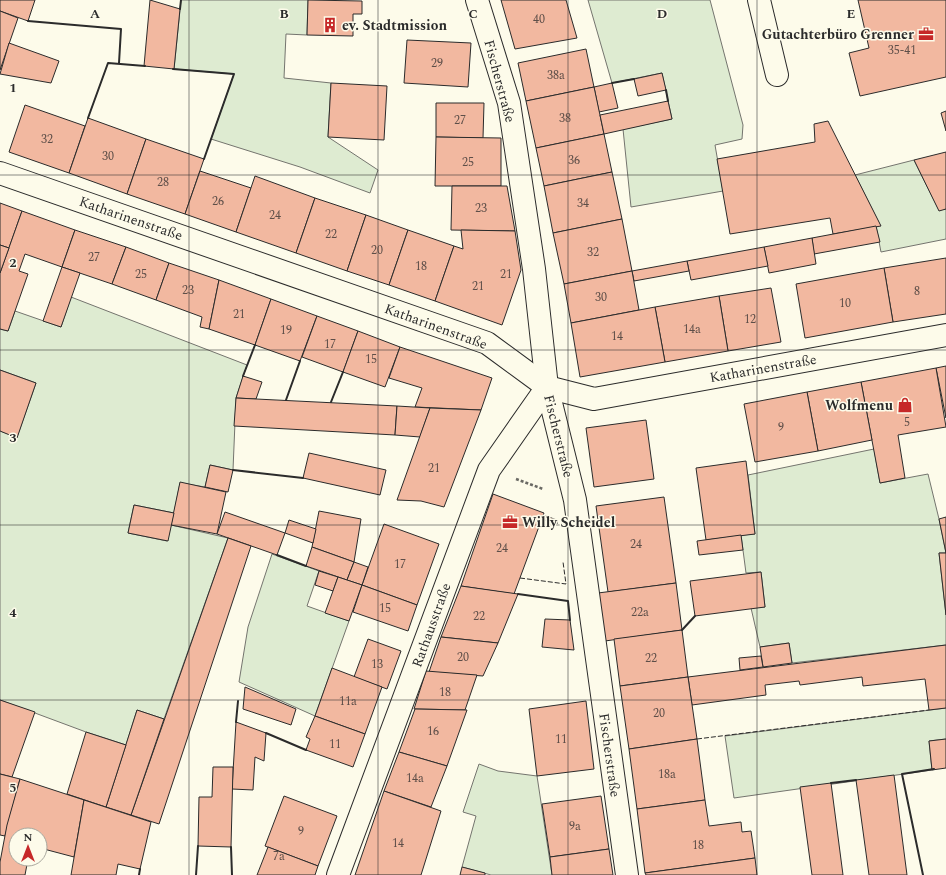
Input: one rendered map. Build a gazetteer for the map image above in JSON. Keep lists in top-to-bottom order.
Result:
{
  "streets": {
    "street": ["Fischerstraße", "Katharinenstraße", "Rathausstraße"]
  },
  "crossings": [
    ["Fischerstraße", "Katharinenstraße"],
    ["Fischerstraße", "Rathausstraße"],
    ["Katharinenstraße", "Rathausstraße"]
  ],
  "places": {
    "building": ["ev. Stadtmission"],
    "office": ["Gutachterbüro Grenner", "Willy Scheidel"],
    "shop": ["Wolfmenu"]
  },
  "house_numbers": [
    "40",
    "35-41",
    "29",
    "38a",
    "38",
    "27",
    "32",
    "30",
    "36",
    "25",
    "28",
    "26",
    "34",
    "23",
    "24",
    "22",
    "20",
    "32",
    "27",
    "18",
    "25",
    "21",
    "21",
    "23",
    "8",
    "30",
    "10",
    "21",
    "12",
    "14a",
    "19",
    "14",
    "17",
    "15",
    "5",
    "9",
    "21",
    "24",
    "24",
    "17",
    "15",
    "22a",
    "22",
    "20",
    "22",
    "13",
    "18",
    "11a",
    "20",
    "16",
    "11",
    "11",
    "18a",
    "14a",
    "9a",
    "9",
    "14",
    "18",
    "7a"
  ],
  "north": "top",
  "grid": {
    "columns": [
      "A",
      "B",
      "C",
      "D",
      "E"
    ],
    "rows": [
      "1",
      "2",
      "3",
      "4",
      "5"
    ]
  }
}
